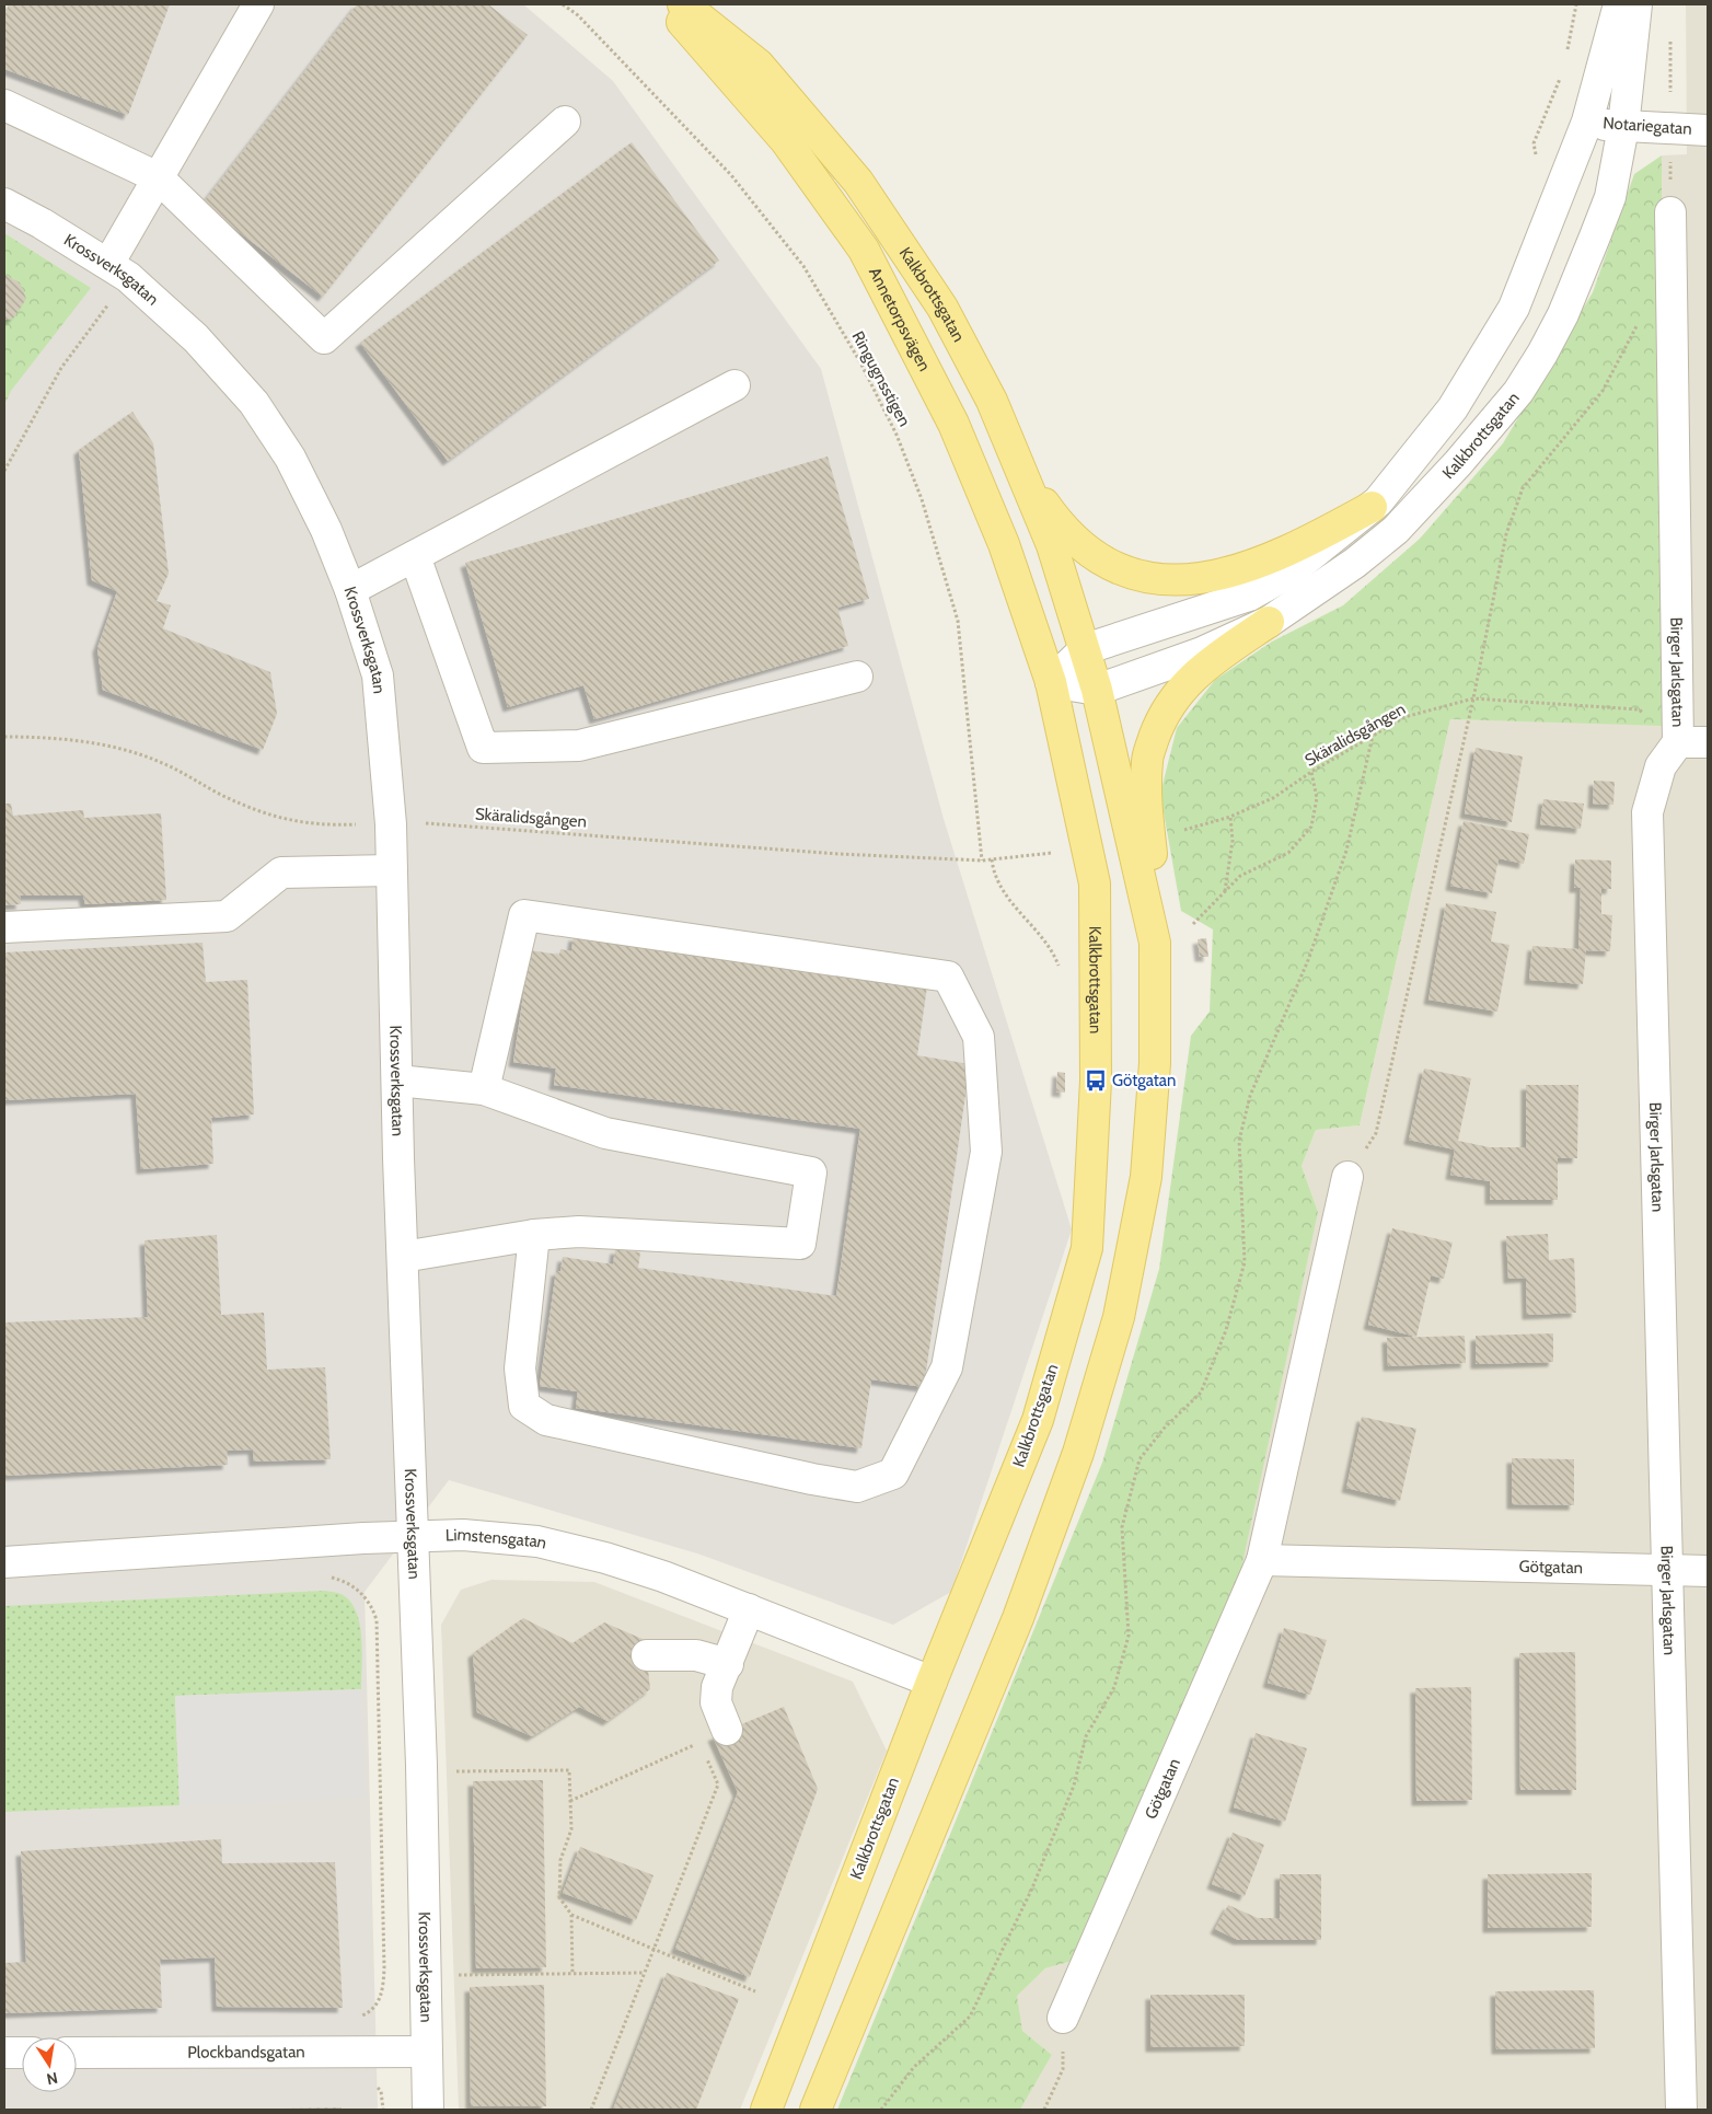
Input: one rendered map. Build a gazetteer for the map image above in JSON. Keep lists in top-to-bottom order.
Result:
{
  "streets": {
    "main road": ["Kalkbrottsgatan", "Annetorpsvägen"],
    "street": [
      "Notariegatan",
      "Krossverksgatan",
      "Birger Jarlsgatan",
      "Limstensgatan",
      "Götgatan",
      "Plockbandsgatan"
    ],
    "path": ["Ringugnsstigen", "Skäralidsgången"]
  },
  "crossings": [
    ["Notariegatan", "Kalkbrottsgatan"],
    ["Krossverksgatan", "Skäralidsgången"],
    ["Krossverksgatan", "Limstensgatan"],
    ["Krossverksgatan", "Plockbandsgatan"],
    ["Kalkbrottsgatan", "Annetorpsvägen"],
    ["Kalkbrottsgatan", "Limstensgatan"],
    ["Ringugnsstigen", "Skäralidsgången"],
    ["Birger Jarlsgatan", "Skäralidsgången"],
    ["Birger Jarlsgatan", "Götgatan"]
  ],
  "places": {
    "bus stop": ["Götgatan"]
  },
  "north": "bottom"
}
